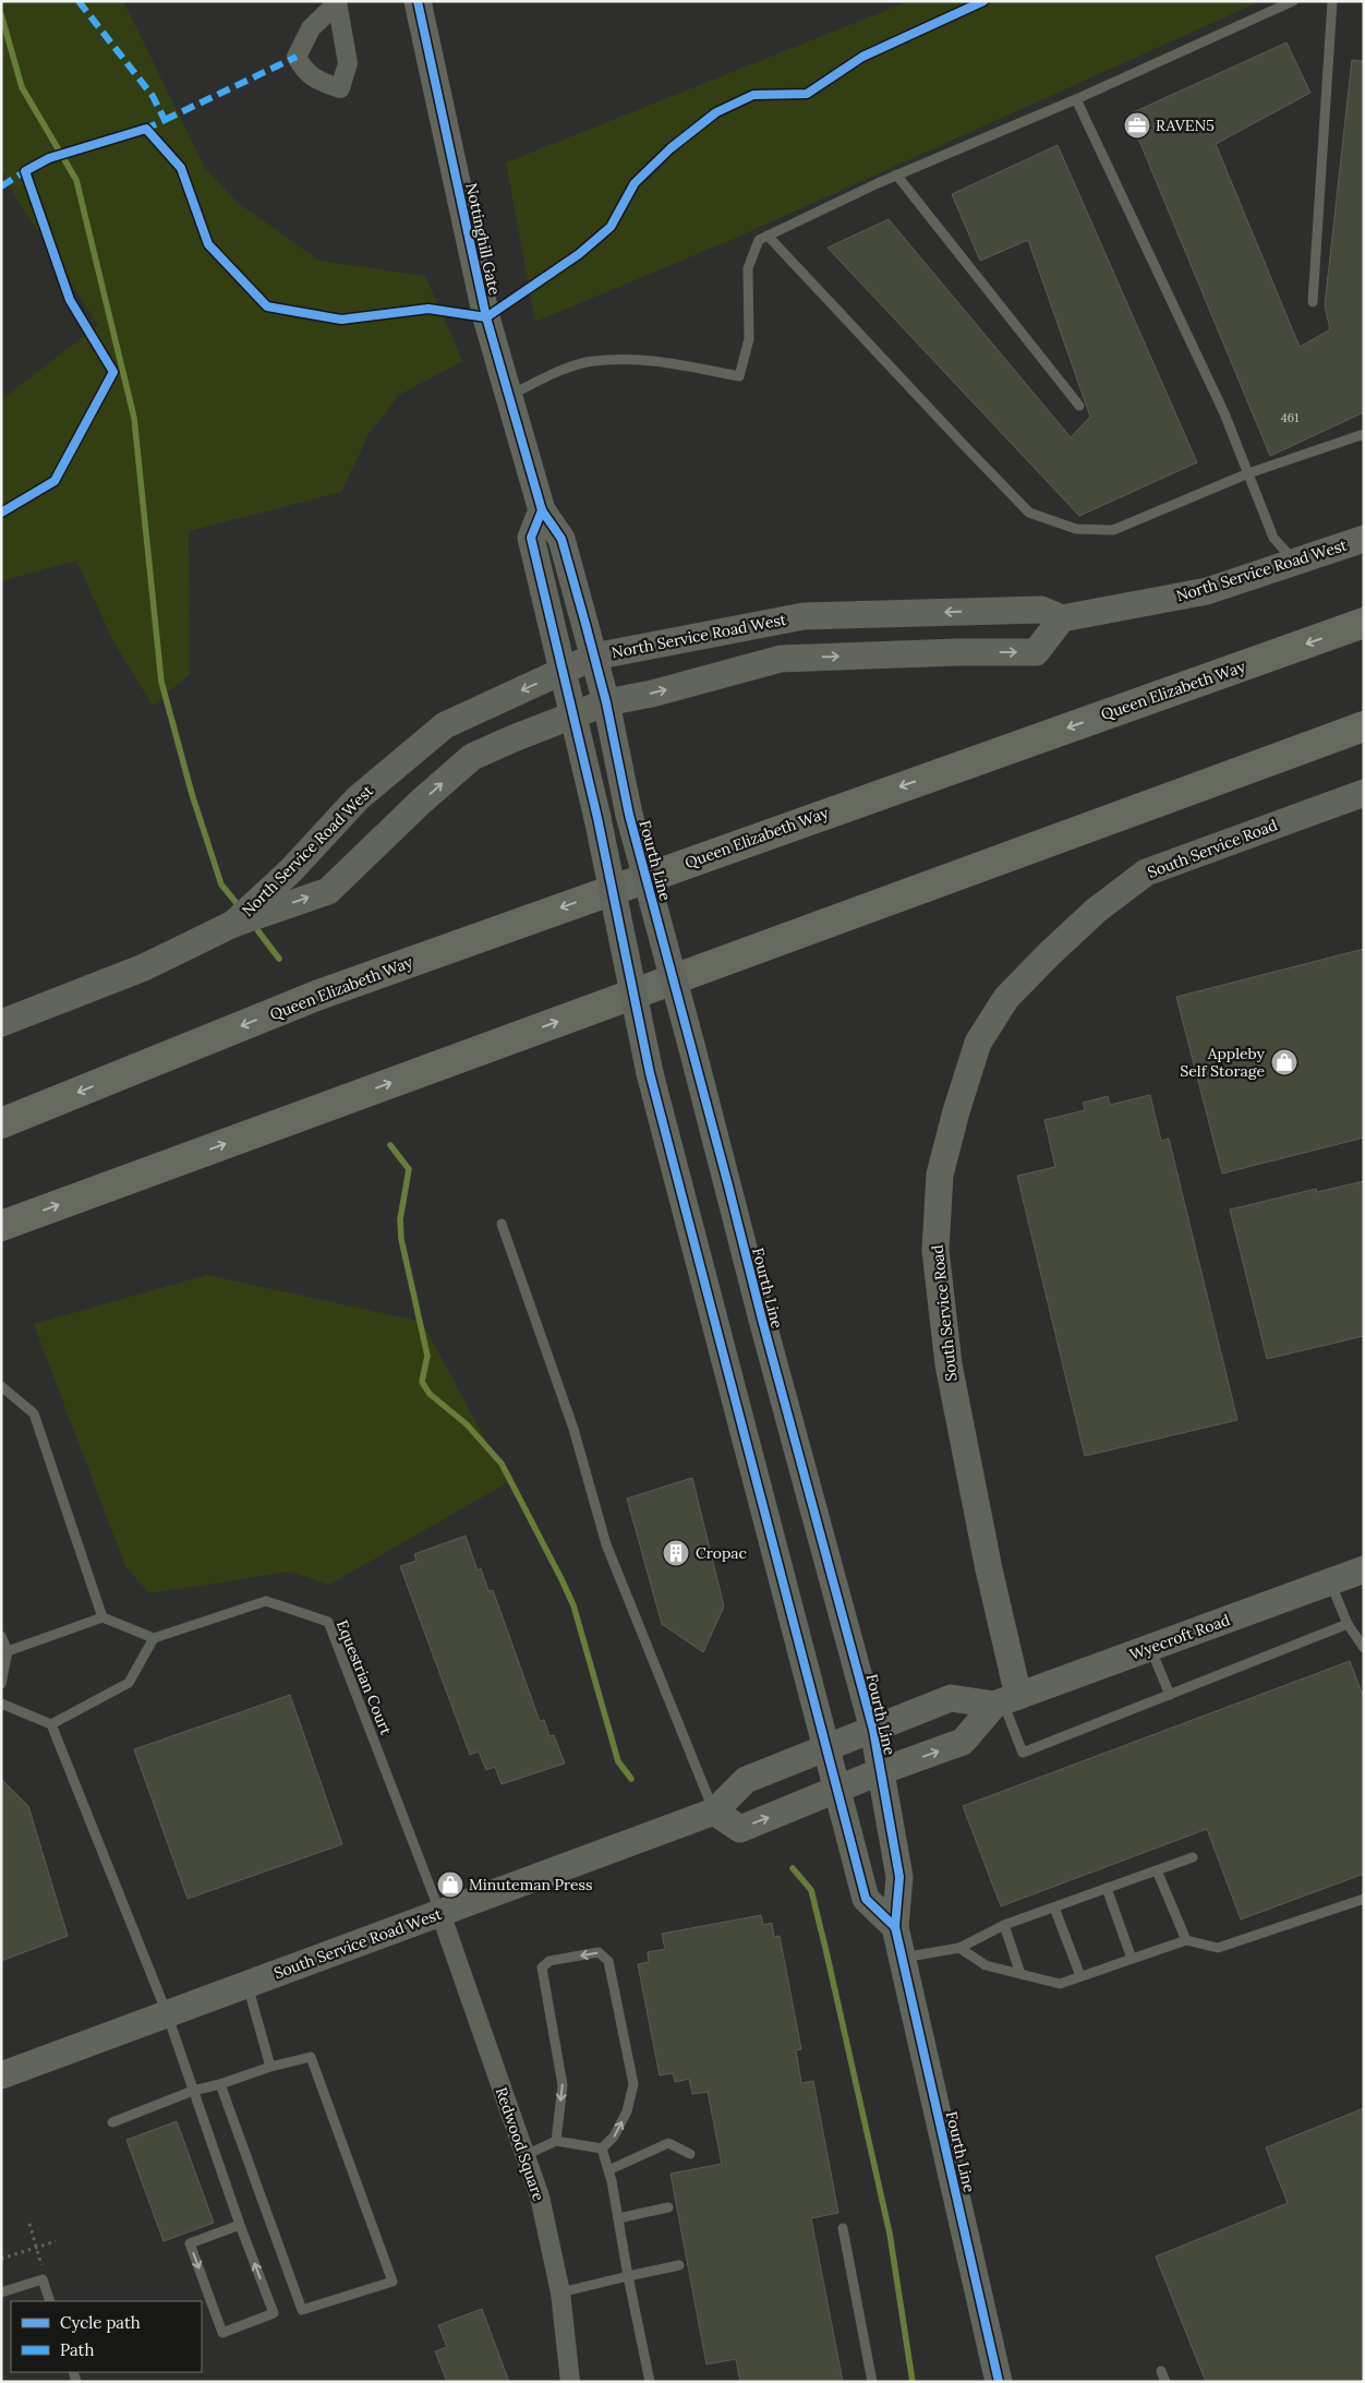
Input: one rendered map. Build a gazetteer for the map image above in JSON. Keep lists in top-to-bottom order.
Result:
{
  "streets": {
    "highway": ["Queen Elizabeth Way"],
    "street": [
      "Nottinghill Gate",
      "North Service Road West",
      "South Service Road",
      "Fourth Line",
      "Wyecroft Road",
      "South Service Road West",
      "Redwood Square"
    ],
    "lane": ["Equestrian Court"]
  },
  "crossings": [
    ["Nottinghill Gate", "North Service Road West"],
    ["Nottinghill Gate", "Fourth Line"],
    ["North Service Road West", "Fourth Line"],
    ["South Service Road", "Wyecroft Road"],
    ["Fourth Line", "Wyecroft Road"],
    ["Wyecroft Road", "South Service Road West"],
    ["Equestrian Court", "South Service Road West"],
    ["Equestrian Court", "Redwood Square"],
    ["South Service Road West", "Redwood Square"]
  ],
  "places": {
    "office": ["RAVEN5"],
    "shop": ["Appleby Self Storage", "Minuteman Press"],
    "building": ["Cropac"]
  },
  "house_numbers": ["461"],
  "legend": ["Cycle path", "Path"]
}
